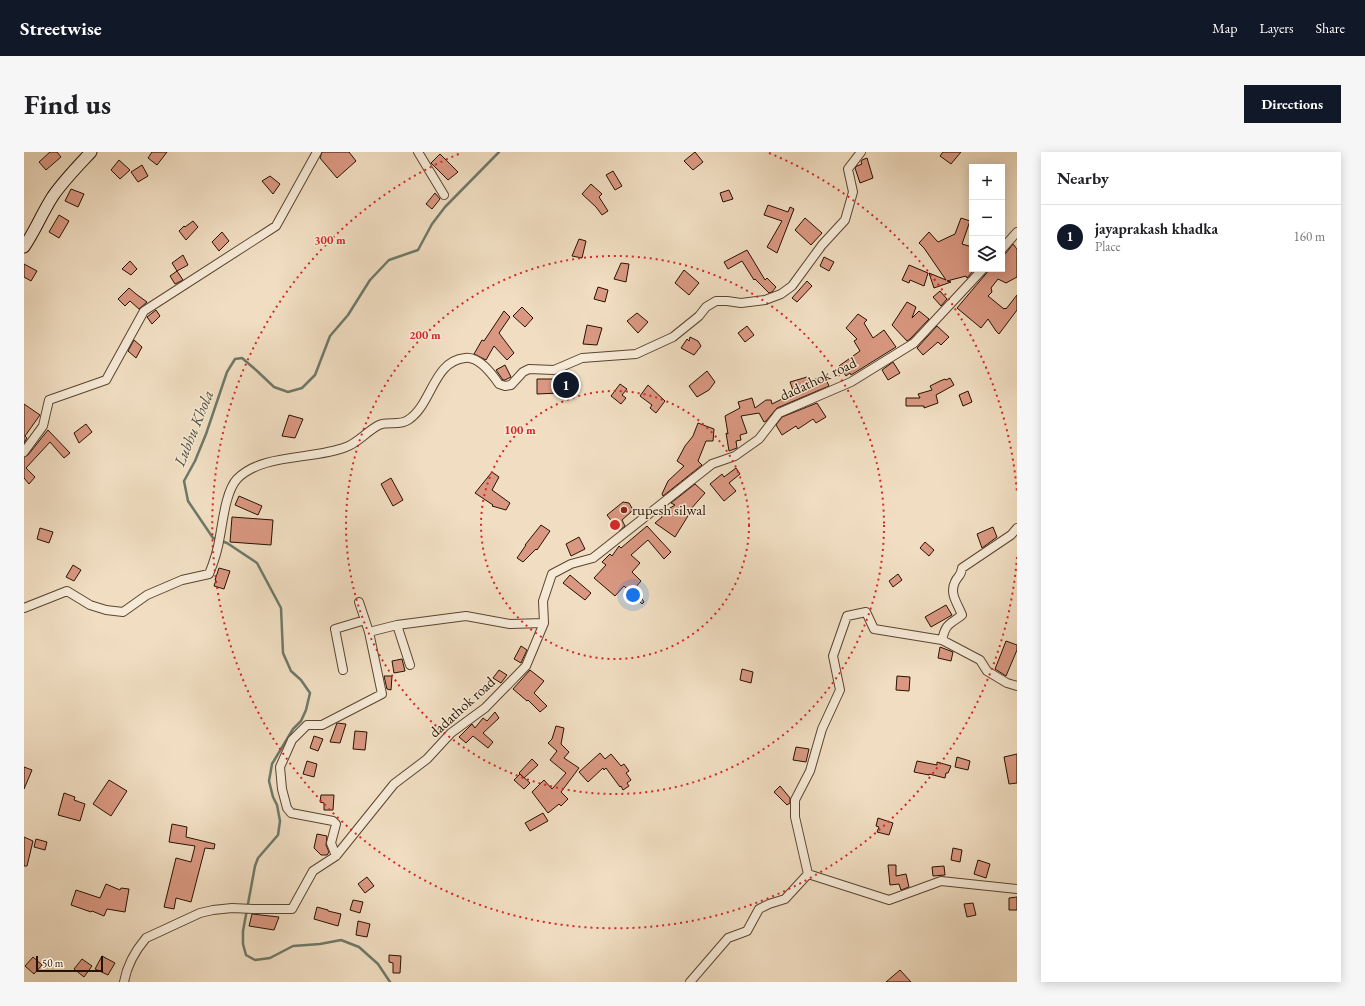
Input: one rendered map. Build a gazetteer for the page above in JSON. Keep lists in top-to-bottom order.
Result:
{
  "streets": {
    "street": ["dadathok road"]
  },
  "water": ["Lubhu Khola"],
  "places": ["rupesh silwal"],
  "scale_bar": "50 m",
  "page": {
    "header": "Streetwise",
    "nav": ["Map", "Layers", "Share"],
    "buttons": "Directions",
    "title": "Find us",
    "heading": "Nearby",
    "map_buttons": ["+", "−"],
    "list": [
      {
        "mark": "1",
        "name": "jayaprakash khadka",
        "note": "Place",
        "value": "160 m"
      }
    ],
    "pins": "1",
    "scale": "50 m"
  },
  "rings": ["300 m", "200 m", "100 m"]
}
